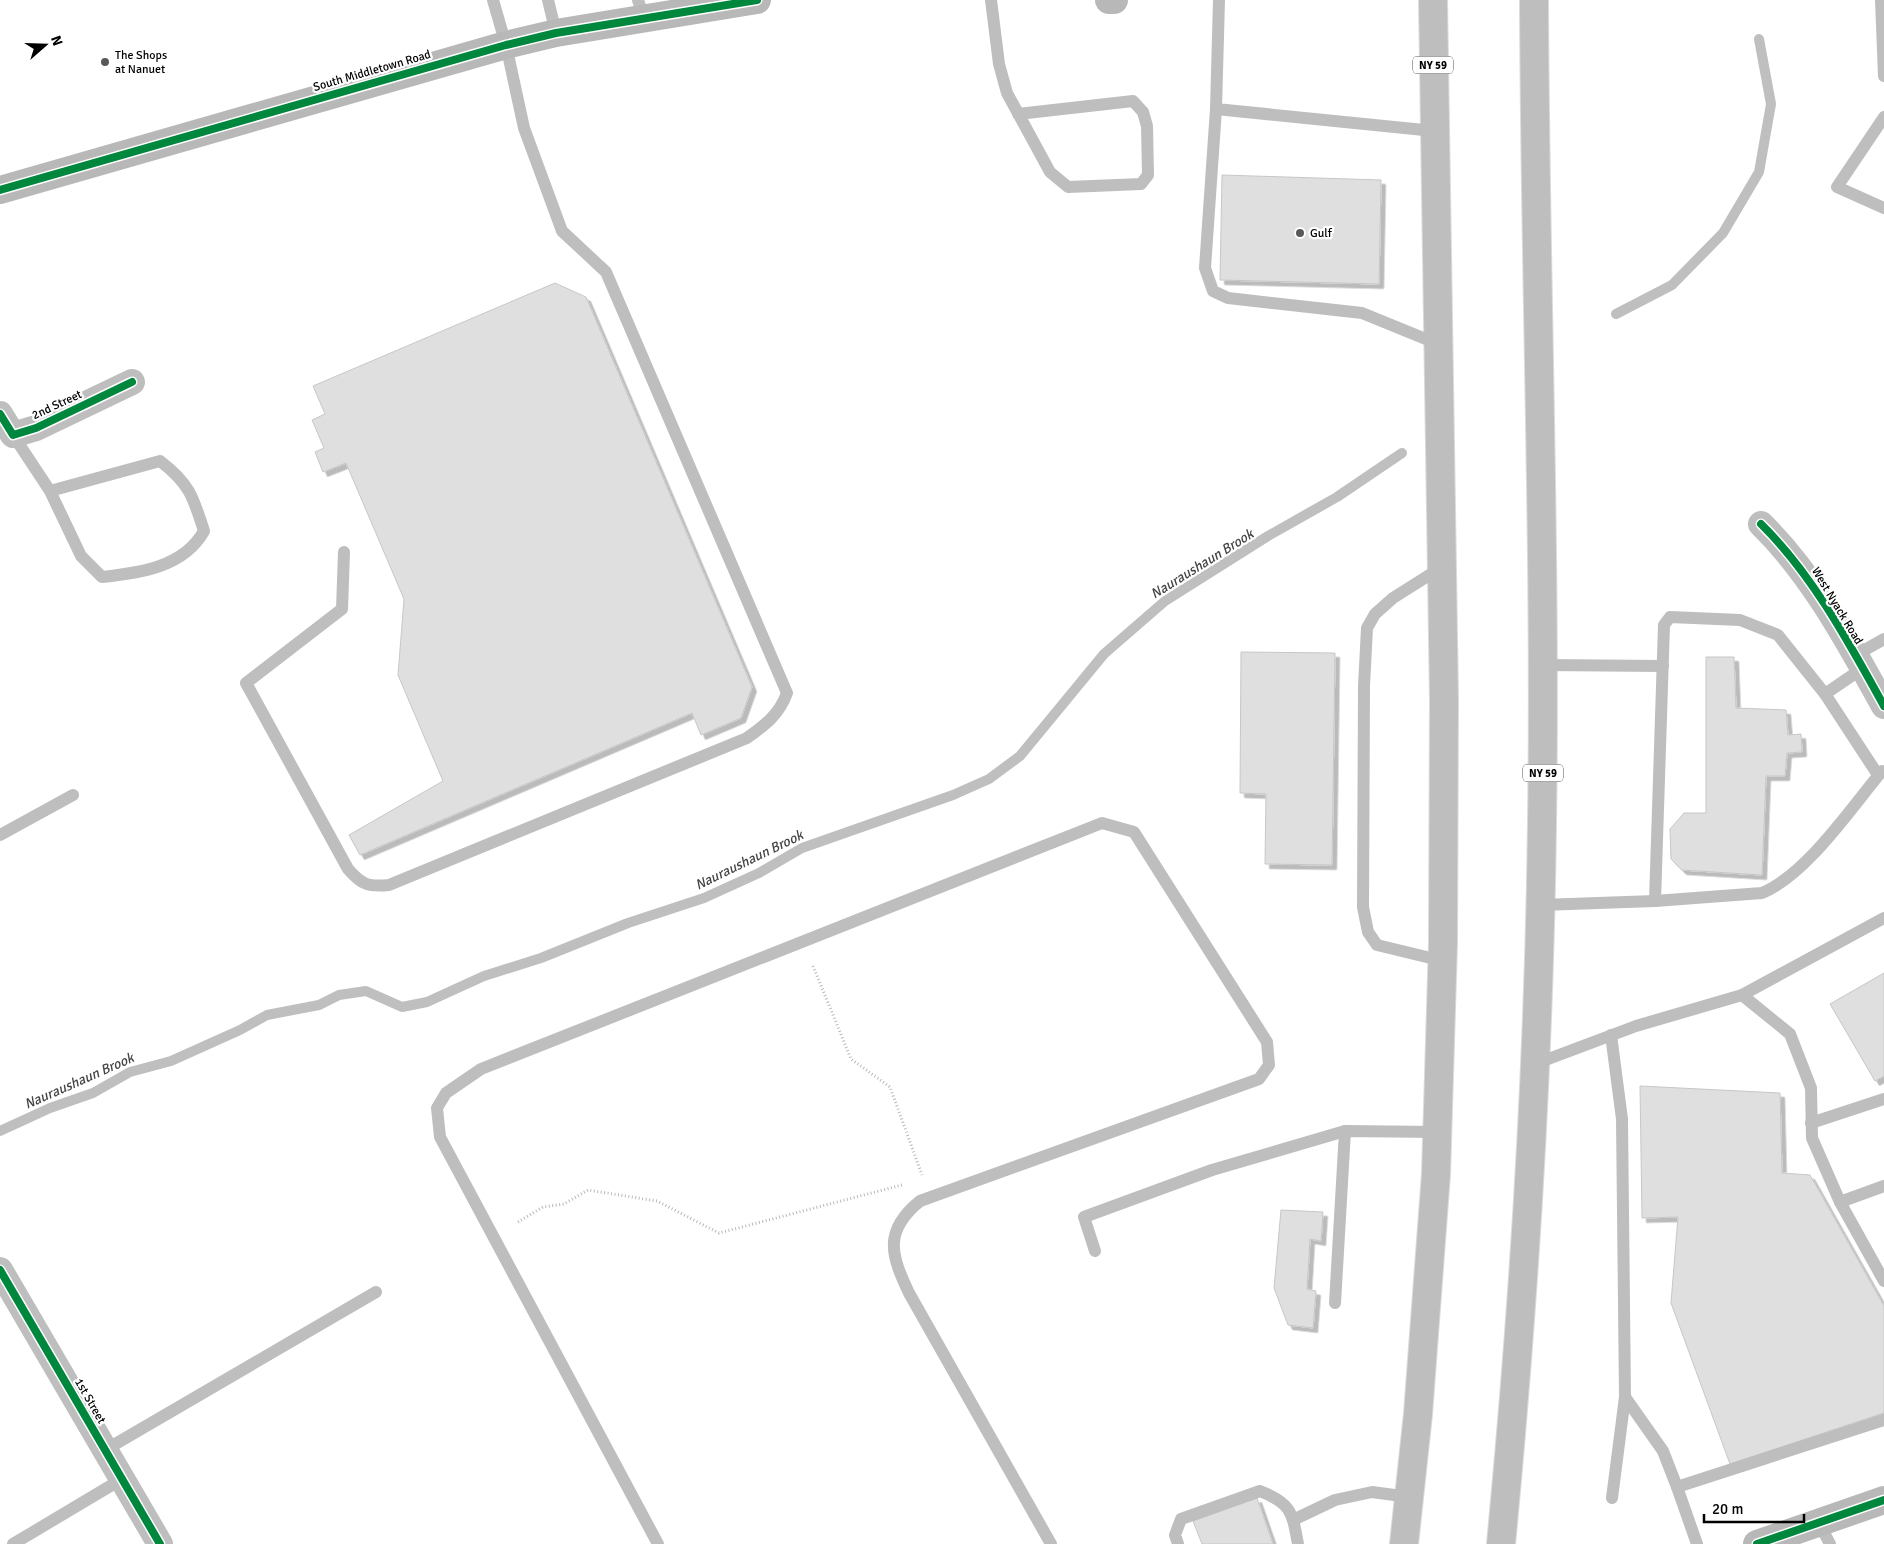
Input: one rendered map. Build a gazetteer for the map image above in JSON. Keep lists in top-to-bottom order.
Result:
{
  "streets": {
    "main road": ["NY 59"],
    "street": [
      "South Middletown Road",
      "2nd Street",
      "West Nyack Road",
      "1st Street"
    ]
  },
  "water": ["Nauraushaun Brook"],
  "places": ["The Shops at Nanuet", "Gulf"],
  "scale_bar": "20 m",
  "north": "right"
}
